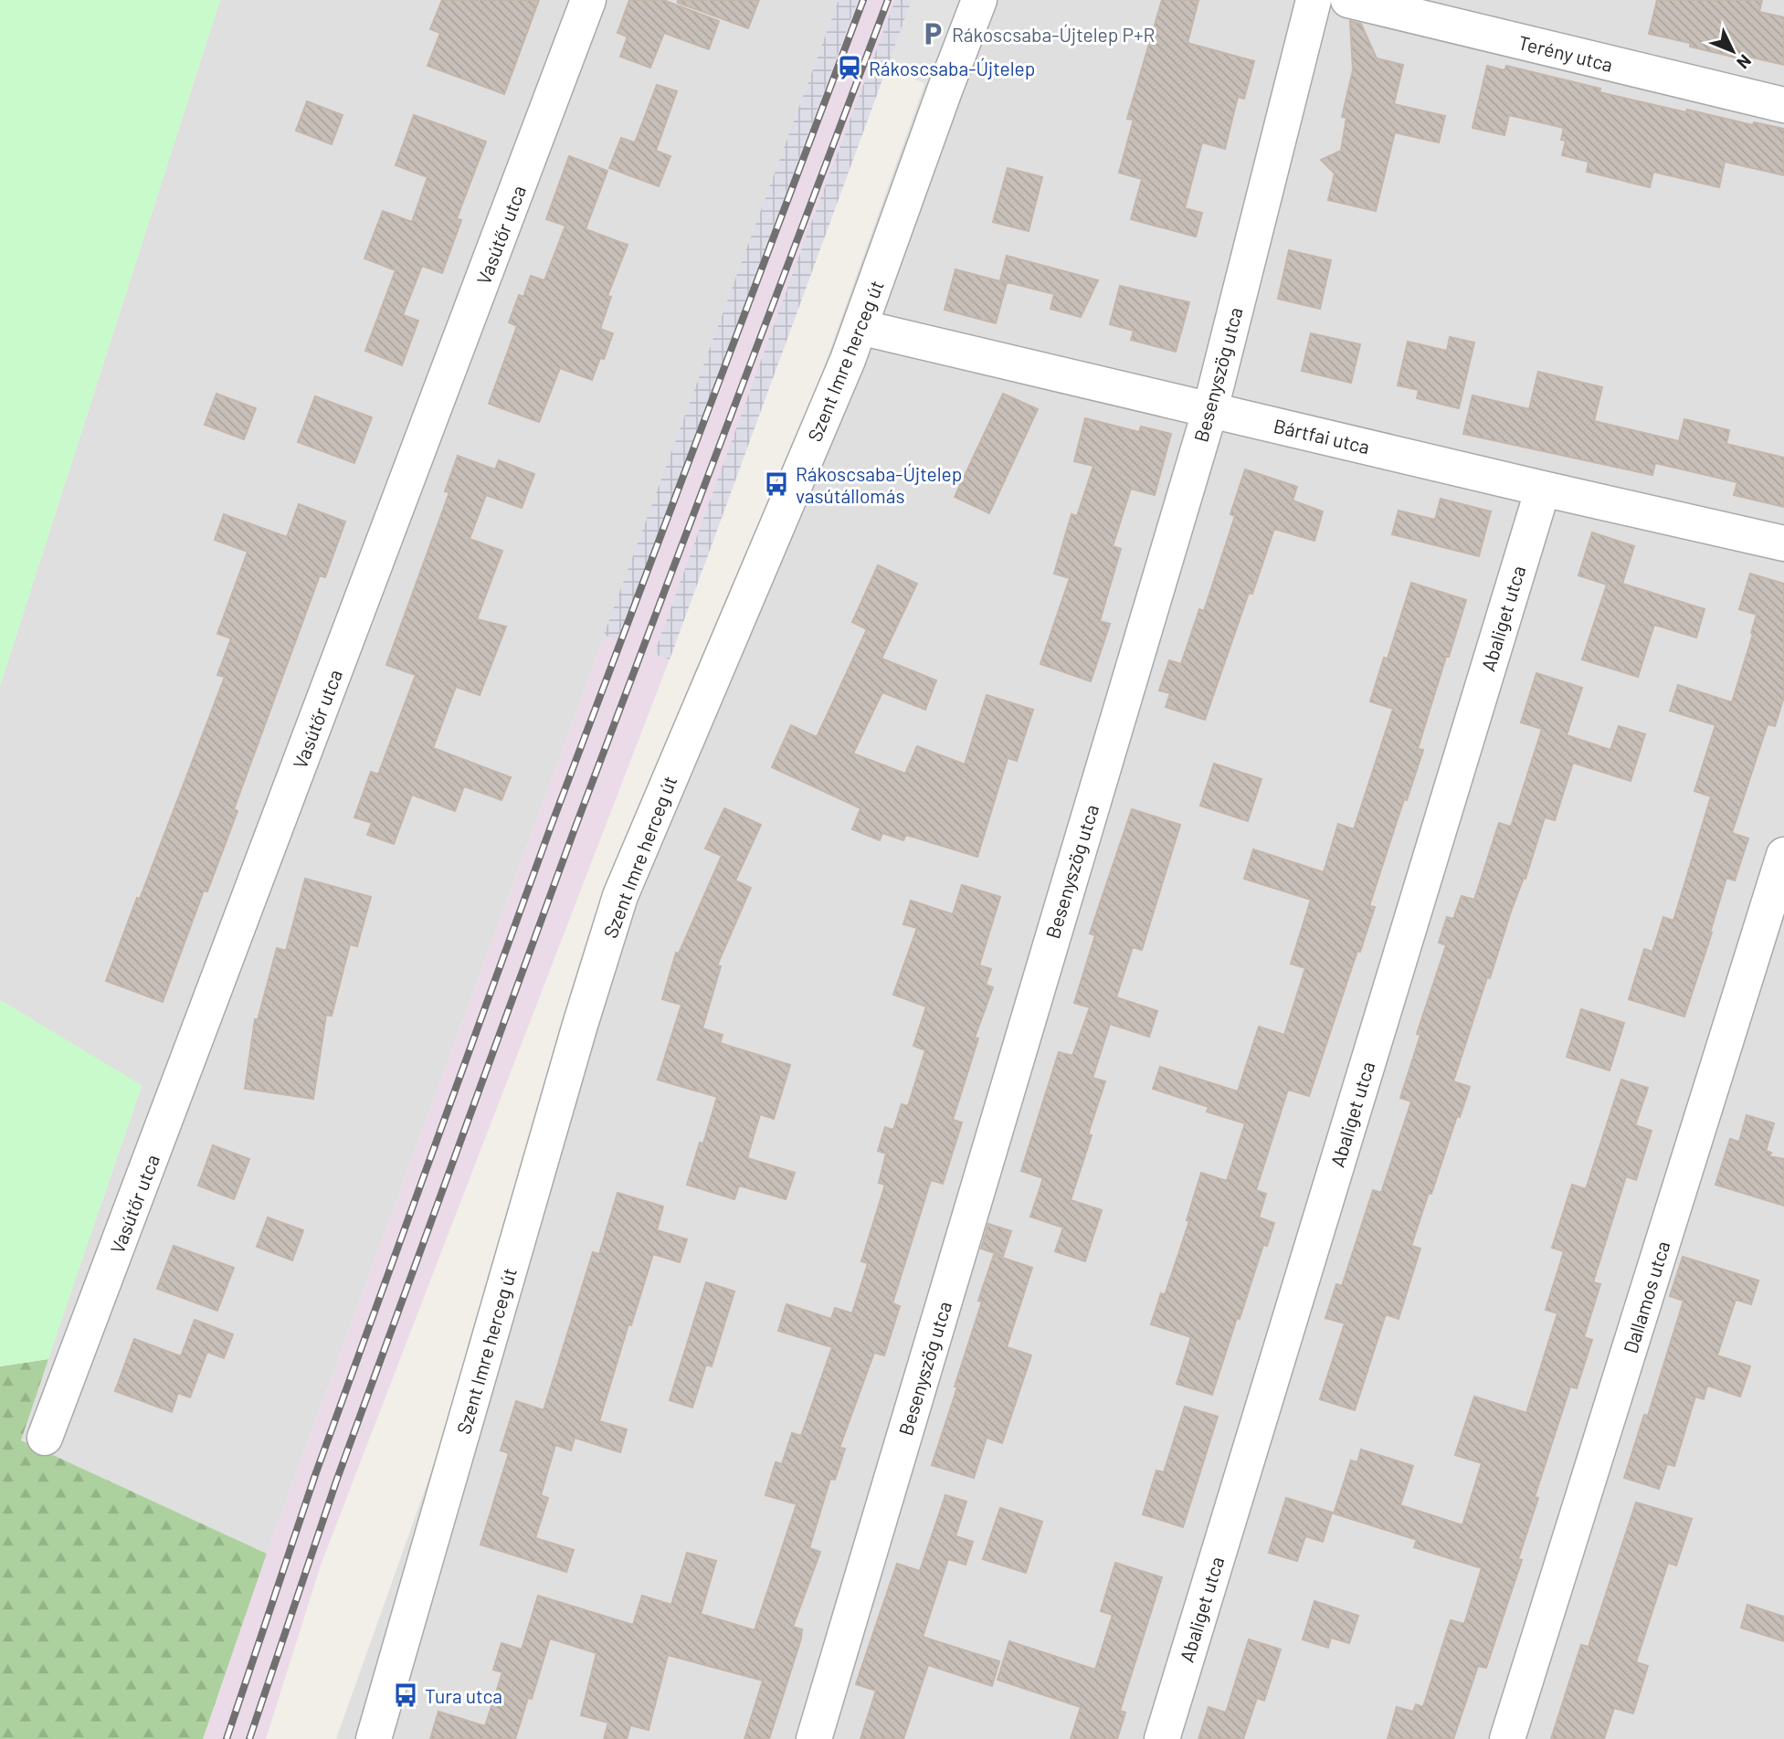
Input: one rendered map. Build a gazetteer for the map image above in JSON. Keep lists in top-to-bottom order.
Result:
{
  "streets": {
    "street": [
      "Terény utca",
      "Vasútőr utca",
      "Szent Imre herceg út",
      "Besenyszög utca",
      "Bártfai utca",
      "Abaliget utca",
      "Dallamos utca"
    ]
  },
  "crossings": [
    ["Szent Imre herceg út", "Bártfai utca"],
    ["Besenyszög utca", "Bártfai utca"],
    ["Bártfai utca", "Abaliget utca"]
  ],
  "places": {
    "parking": ["Rákoscsaba-Újtelep P+R"],
    "station": ["Rákoscsaba-Újtelep"],
    "bus stop": ["Rákoscsaba-Újtelep vasútállomás", "Tura utca"]
  },
  "north": "bottom right"
}
